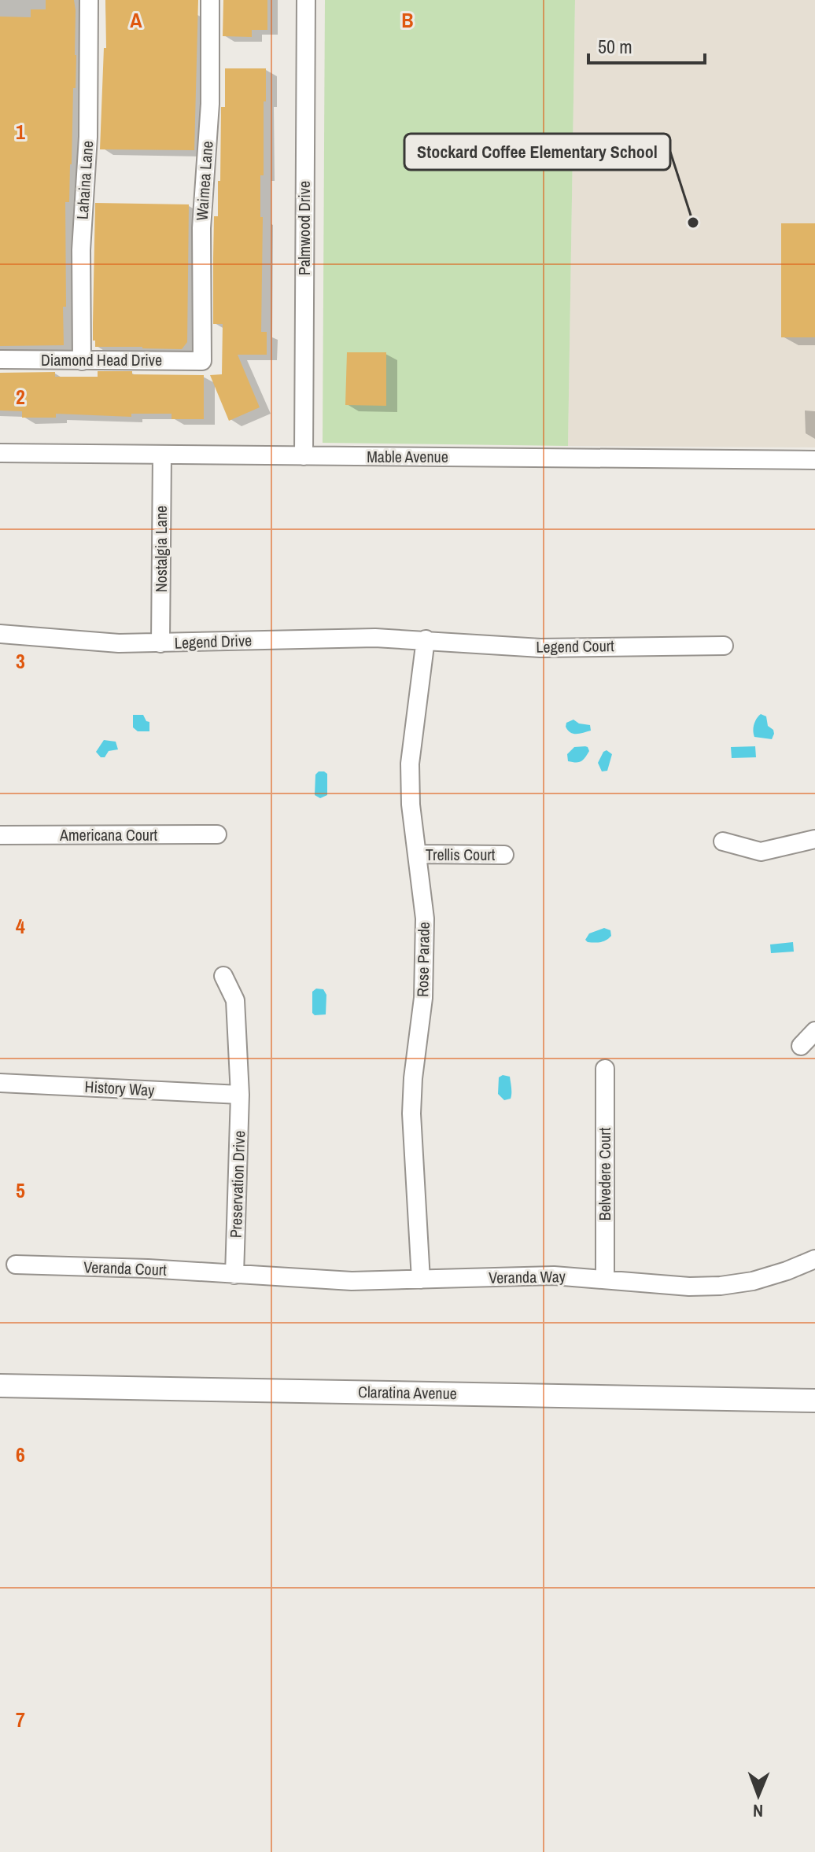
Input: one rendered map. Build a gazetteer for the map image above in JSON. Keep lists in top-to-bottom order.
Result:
{
  "streets": {
    "main road": ["Claratina Avenue"],
    "street": [
      "Lahaina Lane",
      "Waimea Lane",
      "Palmwood Drive",
      "Diamond Head Drive",
      "Mable Avenue",
      "Nostalgia Lane",
      "Legend Drive",
      "Legend Court",
      "Americana Court",
      "Trellis Court",
      "Rose Parade",
      "History Way",
      "Belvedere Court",
      "Preservation Drive",
      "Veranda Court",
      "Veranda Way"
    ]
  },
  "crossings": [
    ["Lahaina Lane", "Diamond Head Drive"],
    ["Waimea Lane", "Diamond Head Drive"],
    ["Palmwood Drive", "Mable Avenue"],
    ["Mable Avenue", "Nostalgia Lane"],
    ["Nostalgia Lane", "Legend Drive"],
    ["Legend Drive", "Legend Court"],
    ["Legend Drive", "Rose Parade"],
    ["Legend Court", "Rose Parade"],
    ["Trellis Court", "Rose Parade"],
    ["Rose Parade", "Veranda Way"],
    ["History Way", "Preservation Drive"],
    ["Belvedere Court", "Veranda Way"],
    ["Preservation Drive", "Veranda Court"],
    ["Preservation Drive", "Veranda Way"],
    ["Veranda Court", "Veranda Way"]
  ],
  "places": ["Stockard Coffee Elementary School"],
  "scale_bar": "50 m",
  "north": "bottom",
  "grid": {
    "columns": ["A", "B"],
    "rows": [
      "1",
      "2",
      "3",
      "4",
      "5",
      "6",
      "7"
    ]
  }
}
